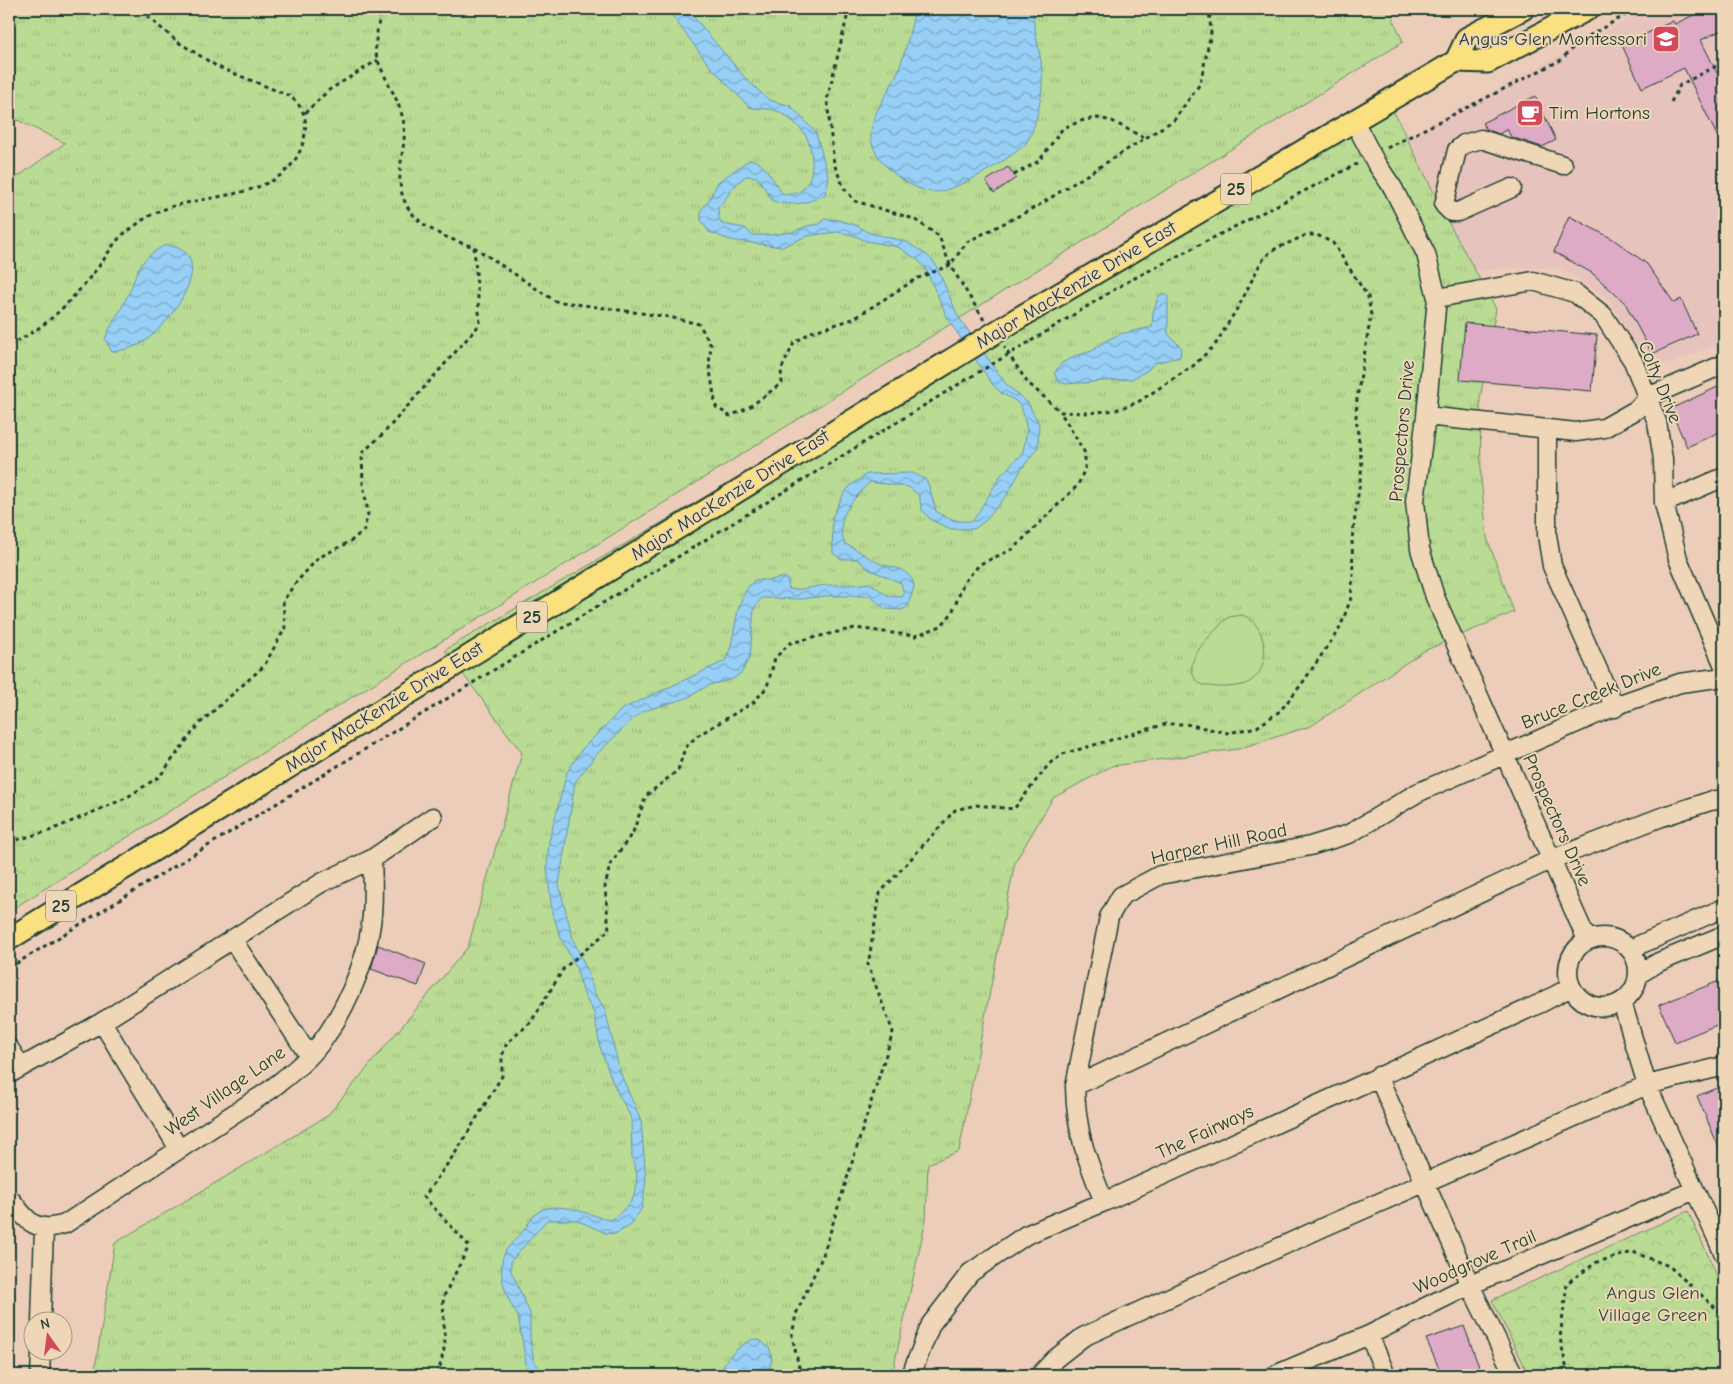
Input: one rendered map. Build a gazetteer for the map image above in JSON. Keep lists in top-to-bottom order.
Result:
{
  "streets": {
    "main road": ["25", "Major MacKenzie Drive East"],
    "street": [
      "Colty Drive",
      "Prospectors Drive",
      "Bruce Creek Drive",
      "Harper Hill Road",
      "West Village Lane",
      "The Fairways",
      "Woodgrove Trail"
    ]
  },
  "crossings": [
    ["Major MacKenzie Drive East", "Prospectors Drive"],
    ["Colty Drive", "Prospectors Drive"],
    ["Prospectors Drive", "Bruce Creek Drive"],
    ["Prospectors Drive", "Harper Hill Road"],
    ["Prospectors Drive", "The Fairways"],
    ["Bruce Creek Drive", "Harper Hill Road"],
    ["Harper Hill Road", "The Fairways"]
  ],
  "parks": ["Angus Glen Village Green"],
  "places": {
    "school or university": ["Angus Glen Montessori"],
    "cafe": ["Tim Hortons"]
  },
  "north": "top"
}
